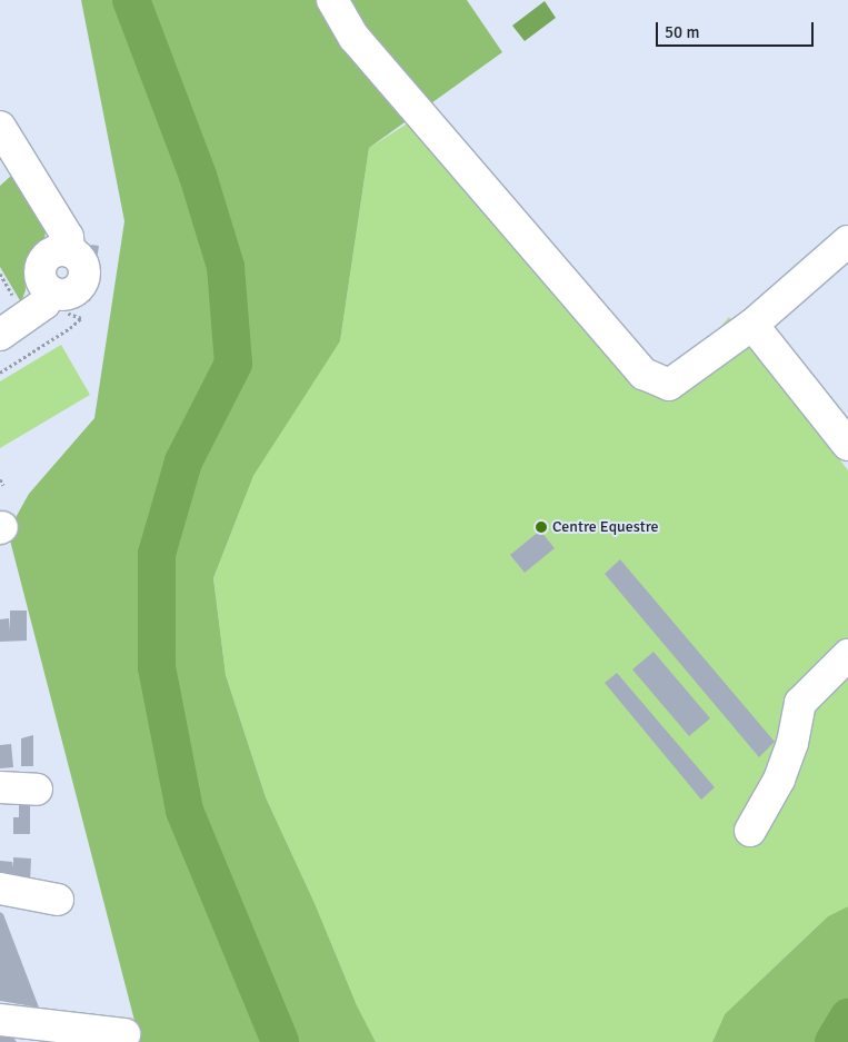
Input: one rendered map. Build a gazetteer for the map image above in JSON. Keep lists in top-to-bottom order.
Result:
{
  "places": ["Centre Equestre"],
  "scale_bar": "50 m"
}
